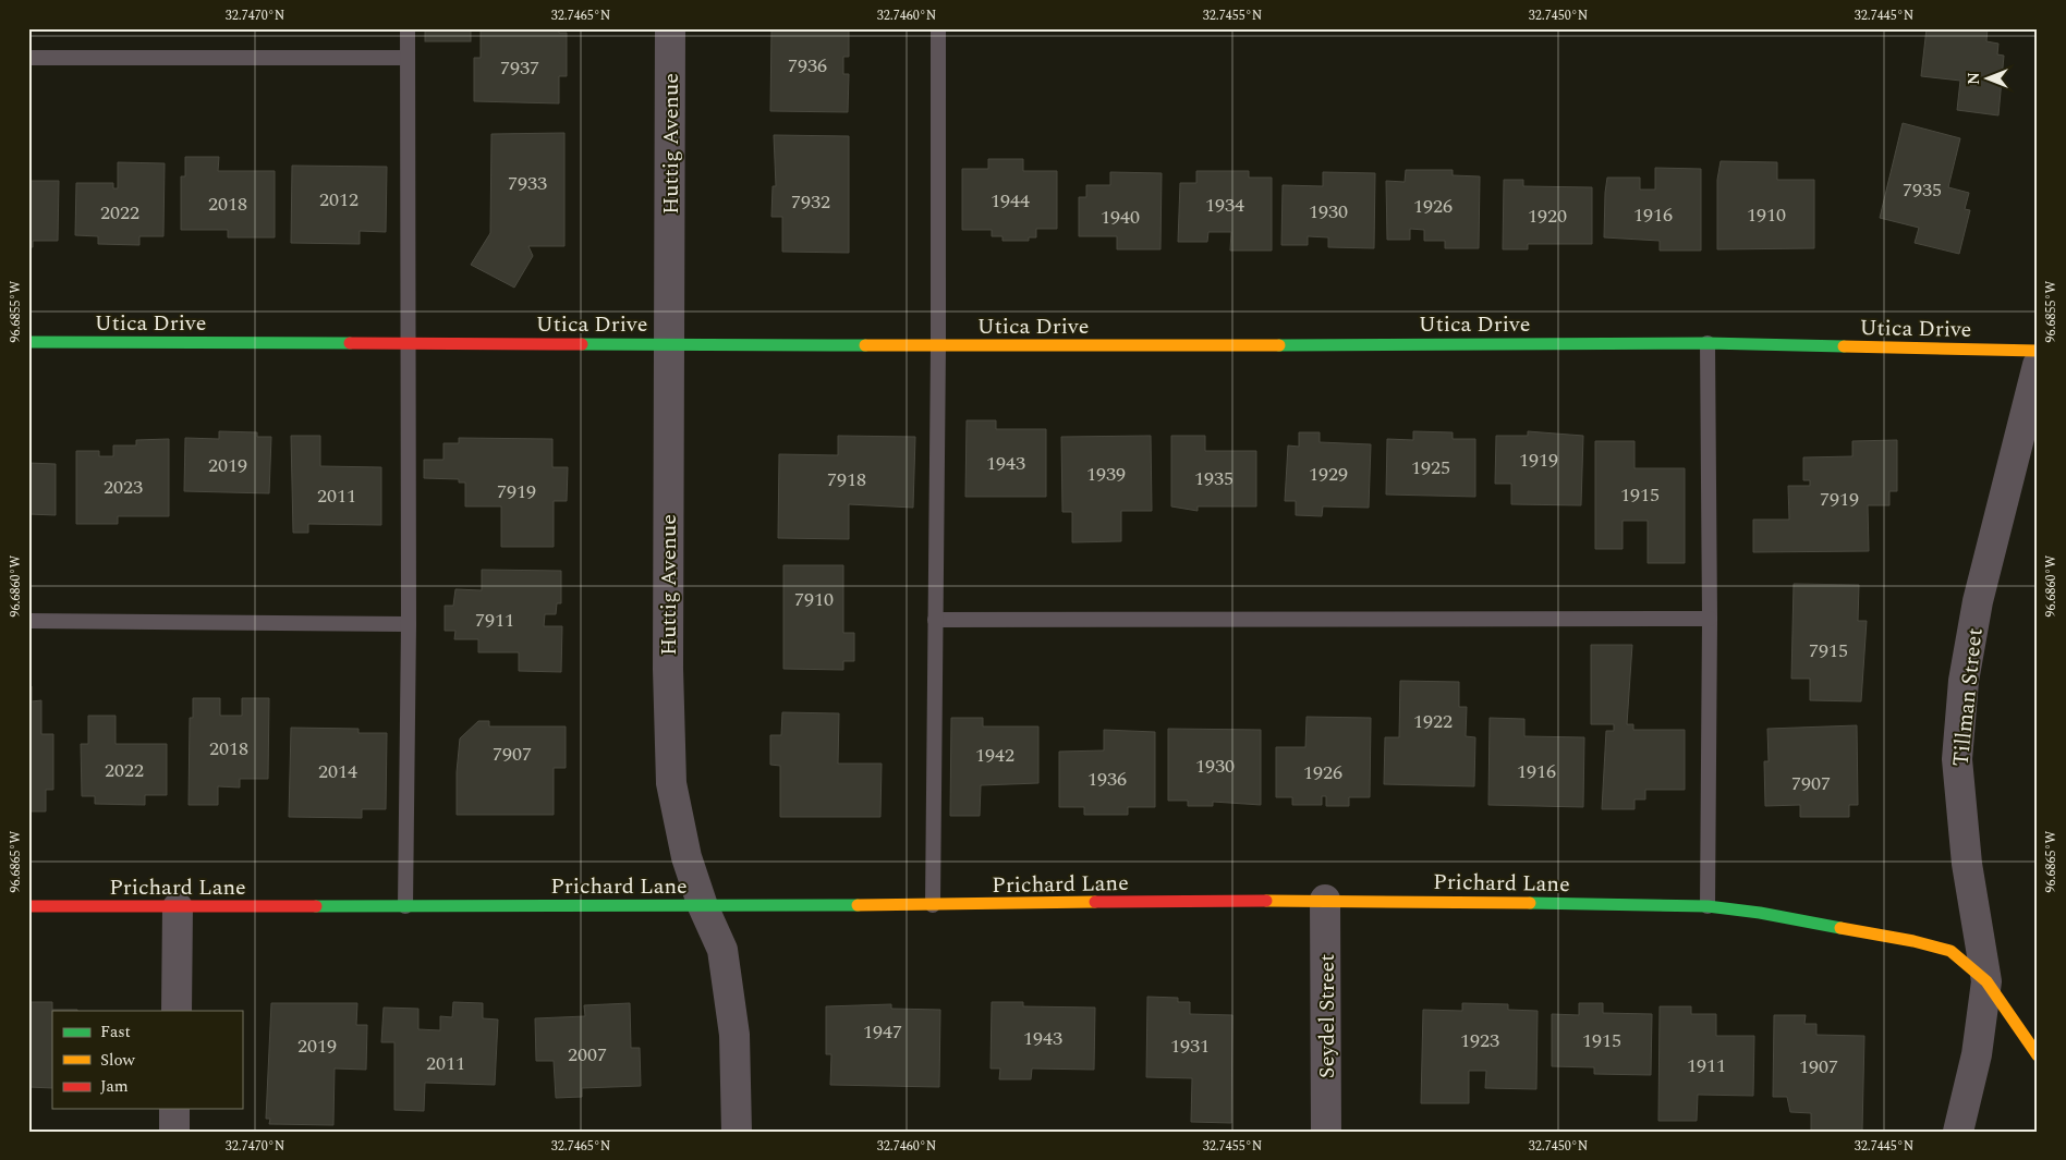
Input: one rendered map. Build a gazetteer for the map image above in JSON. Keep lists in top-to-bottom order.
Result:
{
  "streets": {
    "street": [
      "Huttig Avenue",
      "Utica Drive",
      "Tillman Street",
      "Prichard Lane",
      "Seydel Street"
    ]
  },
  "crossings": [
    ["Huttig Avenue", "Utica Drive"],
    ["Huttig Avenue", "Prichard Lane"],
    ["Tillman Street", "Prichard Lane"],
    ["Prichard Lane", "Seydel Street"]
  ],
  "house_numbers": [
    "7936",
    "7937",
    "7933",
    "7935",
    "2012",
    "1944",
    "7932",
    "2018",
    "1934",
    "1926",
    "1930",
    "2022",
    "1916",
    "1910",
    "1920",
    "1940",
    "1919",
    "1943",
    "2019",
    "1925",
    "1939",
    "1929",
    "1935",
    "7918",
    "2023",
    "7919",
    "1915",
    "2011",
    "7919",
    "7910",
    "7911",
    "7915",
    "1922",
    "2018",
    "7907",
    "1942",
    "1930",
    "2022",
    "2014",
    "1916",
    "1926",
    "1936",
    "7907",
    "1947",
    "1943",
    "1923",
    "1915",
    "2019",
    "1931",
    "2007",
    "2011",
    "1911",
    "1907"
  ],
  "legend": ["Fast", "Slow", "Jam"],
  "north": "left",
  "coordinates": [
    "32.7470°N",
    "32.7465°N",
    "32.7460°N",
    "32.7455°N",
    "32.7450°N",
    "32.7445°N",
    "96.6855°W",
    "96.6860°W",
    "96.6865°W"
  ]
}
